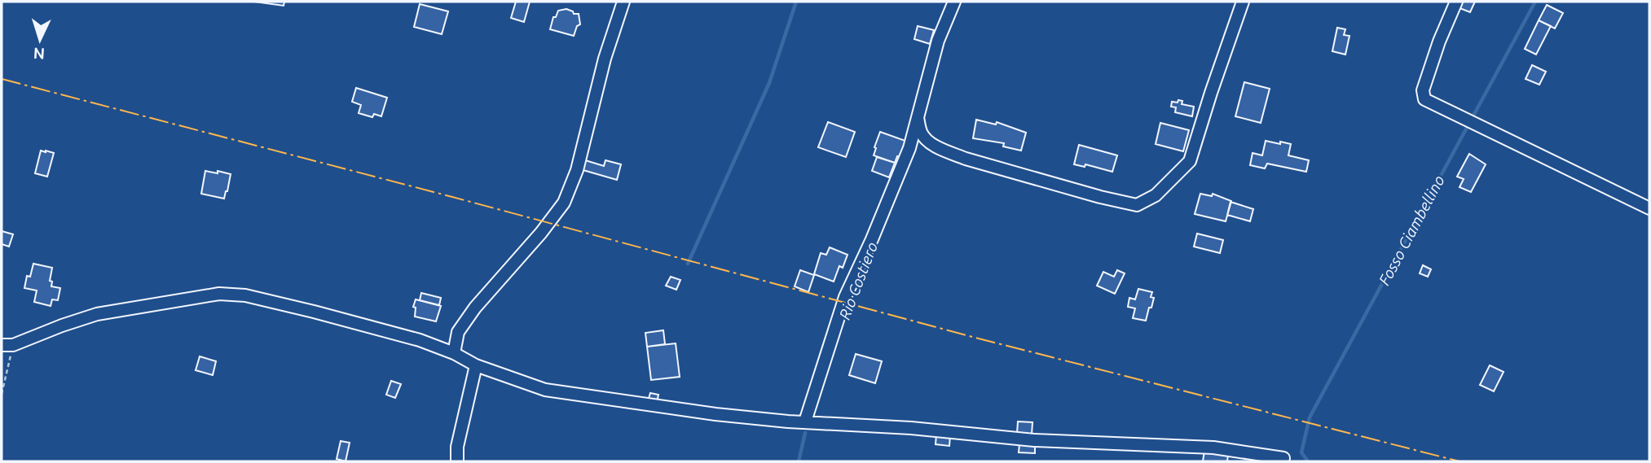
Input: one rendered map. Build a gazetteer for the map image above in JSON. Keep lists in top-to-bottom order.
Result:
{
  "water": ["Fosso Ciambellino", "Rio Costiero"],
  "north": "bottom"
}
